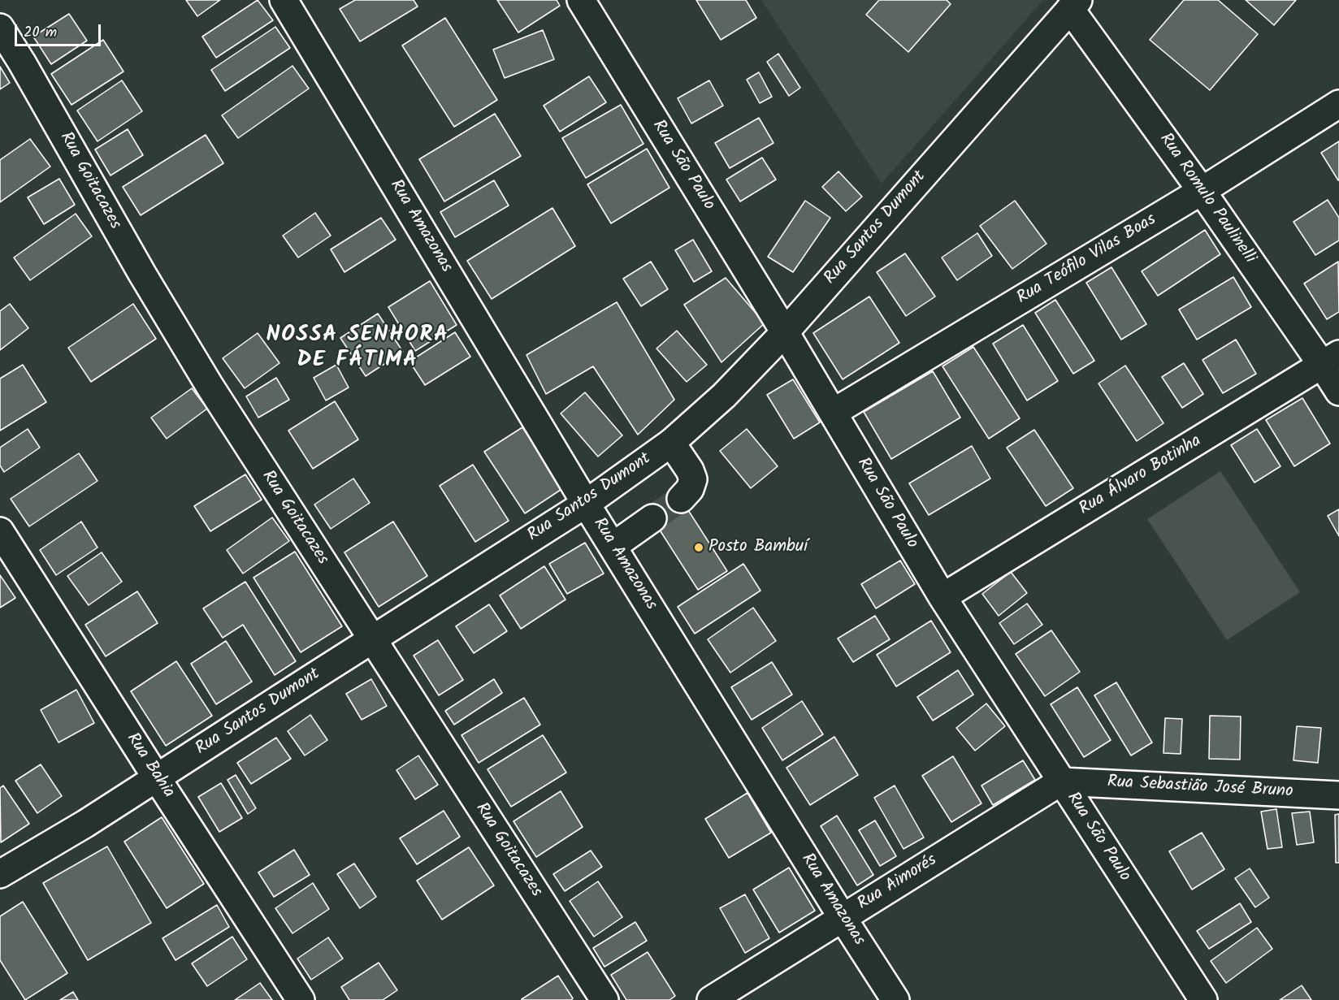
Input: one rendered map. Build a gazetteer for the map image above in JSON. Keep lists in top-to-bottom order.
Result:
{
  "streets": {
    "street": [
      "Rua São Paulo",
      "Rua Goitacazes",
      "Rua Romulo Paulinelli",
      "Rua Amazonas",
      "Rua Santos Dumont",
      "Rua Teófilo Vilas Boas",
      "Rua Álvaro Botinha",
      "Rua Bahia",
      "Rua Sebastião José Bruno",
      "Rua Aimorés"
    ]
  },
  "crossings": [
    ["Rua São Paulo", "Rua Santos Dumont"],
    ["Rua São Paulo", "Rua Teófilo Vilas Boas"],
    ["Rua São Paulo", "Rua Álvaro Botinha"],
    ["Rua São Paulo", "Rua Sebastião José Bruno"],
    ["Rua São Paulo", "Rua Aimorés"],
    ["Rua Goitacazes", "Rua Santos Dumont"],
    ["Rua Romulo Paulinelli", "Rua Santos Dumont"],
    ["Rua Romulo Paulinelli", "Rua Teófilo Vilas Boas"],
    ["Rua Romulo Paulinelli", "Rua Álvaro Botinha"],
    ["Rua Amazonas", "Rua Santos Dumont"],
    ["Rua Amazonas", "Rua Aimorés"],
    ["Rua Santos Dumont", "Rua Bahia"],
    ["Rua Sebastião José Bruno", "Rua Aimorés"]
  ],
  "districts": ["NOSSA SENHORA DE FÁTIMA"],
  "places": ["Posto Bambuí"],
  "scale_bar": "20 m"
}
